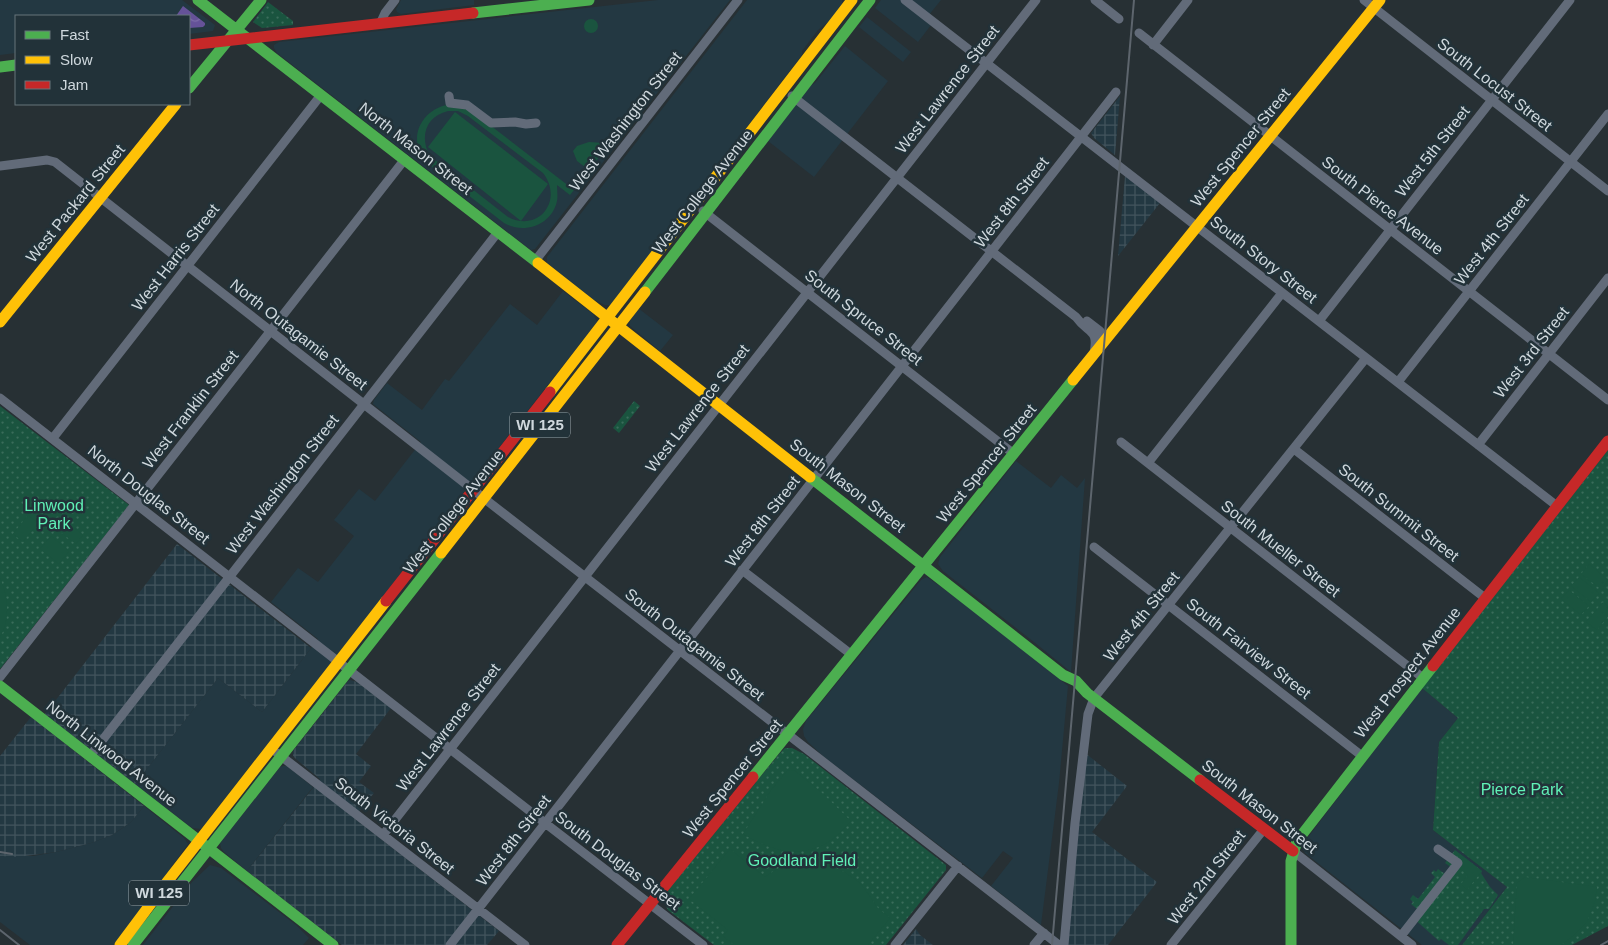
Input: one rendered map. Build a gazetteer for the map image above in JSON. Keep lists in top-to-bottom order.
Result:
{
  "streets": {
    "main road": [
      "West Spencer Street",
      "North Mason Street",
      "West College Avenue",
      "West Packard Street",
      "WI 125",
      "South Mason Street",
      "West Prospect Avenue",
      "North Linwood Avenue"
    ],
    "street": [
      "South Locust Street",
      "West Lawrence Street",
      "West Washington Street",
      "West 5th Street",
      "West 8th Street",
      "South Pierce Avenue",
      "West 4th Street",
      "West Harris Street",
      "South Story Street",
      "South Spruce Street",
      "North Outagamie Street",
      "West 3rd Street",
      "West Franklin Street",
      "North Douglas Street",
      "South Summit Street",
      "South Mueller Street",
      "South Outagamie Street",
      "South Fairview Street",
      "South Victoria Street",
      "South Douglas Street",
      "West 2nd Street"
    ]
  },
  "crossings": [
    ["South Locust Street", "West Spencer Street"],
    ["South Locust Street", "West 5th Street"],
    ["South Locust Street", "West 4th Street"],
    ["West Lawrence Street", "South Story Street"],
    ["West Lawrence Street", "South Spruce Street"],
    ["West Lawrence Street", "South Mason Street"],
    ["West Lawrence Street", "South Outagamie Street"],
    ["West Lawrence Street", "South Victoria Street"],
    ["West Lawrence Street", "South Douglas Street"],
    ["West Washington Street", "North Mason Street"],
    ["West Washington Street", "North Outagamie Street"],
    ["West Washington Street", "North Douglas Street"],
    ["West Washington Street", "North Linwood Avenue"],
    ["West Spencer Street", "South Pierce Avenue"],
    ["West Spencer Street", "South Story Street"],
    ["West Spencer Street", "South Spruce Street"],
    ["West Spencer Street", "South Mason Street"],
    ["West Spencer Street", "South Outagamie Street"],
    ["West Spencer Street", "South Douglas Street"],
    ["North Mason Street", "West College Avenue"],
    ["North Mason Street", "West Harris Street"],
    ["North Mason Street", "West Franklin Street"],
    ["North Mason Street", "South Mason Street"],
    ["West 5th Street", "South Pierce Avenue"],
    ["West 5th Street", "South Story Street"],
    ["West College Avenue", "South Spruce Street"],
    ["West College Avenue", "North Outagamie Street"],
    ["West College Avenue", "South Mason Street"],
    ["West College Avenue", "North Douglas Street"],
    ["West College Avenue", "South Outagamie Street"],
    ["West College Avenue", "North Linwood Avenue"],
    ["West College Avenue", "South Victoria Street"],
    ["West College Avenue", "South Douglas Street"],
    ["West 8th Street", "South Story Street"],
    ["West 8th Street", "South Spruce Street"],
    ["West 8th Street", "South Mason Street"],
    ["West 8th Street", "South Outagamie Street"],
    ["West 8th Street", "South Victoria Street"],
    ["West 8th Street", "South Douglas Street"],
    ["West Packard Street", "North Outagamie Street"],
    ["South Pierce Avenue", "West 4th Street"],
    ["South Pierce Avenue", "West 3rd Street"],
    ["West 4th Street", "South Story Street"],
    ["West 4th Street", "South Mason Street"],
    ["West 4th Street", "South Summit Street"],
    ["West 4th Street", "South Mueller Street"],
    ["West 4th Street", "South Fairview Street"],
    ["West Harris Street", "North Outagamie Street"],
    ["West Harris Street", "North Douglas Street"],
    ["South Story Street", "West 3rd Street"],
    ["South Story Street", "West Prospect Avenue"],
    ["North Outagamie Street", "West Franklin Street"],
    ["North Outagamie Street", "South Outagamie Street"],
    ["West Franklin Street", "North Douglas Street"],
    ["South Mason Street", "West Prospect Avenue"],
    ["South Mason Street", "West 2nd Street"],
    ["North Douglas Street", "South Douglas Street"],
    ["South Summit Street", "West Prospect Avenue"],
    ["South Mueller Street", "West Prospect Avenue"],
    ["South Fairview Street", "West Prospect Avenue"]
  ],
  "parks": ["Linwood Park", "Pierce Park", "Goodland Field"],
  "legend": ["Fast", "Slow", "Jam"]
}
